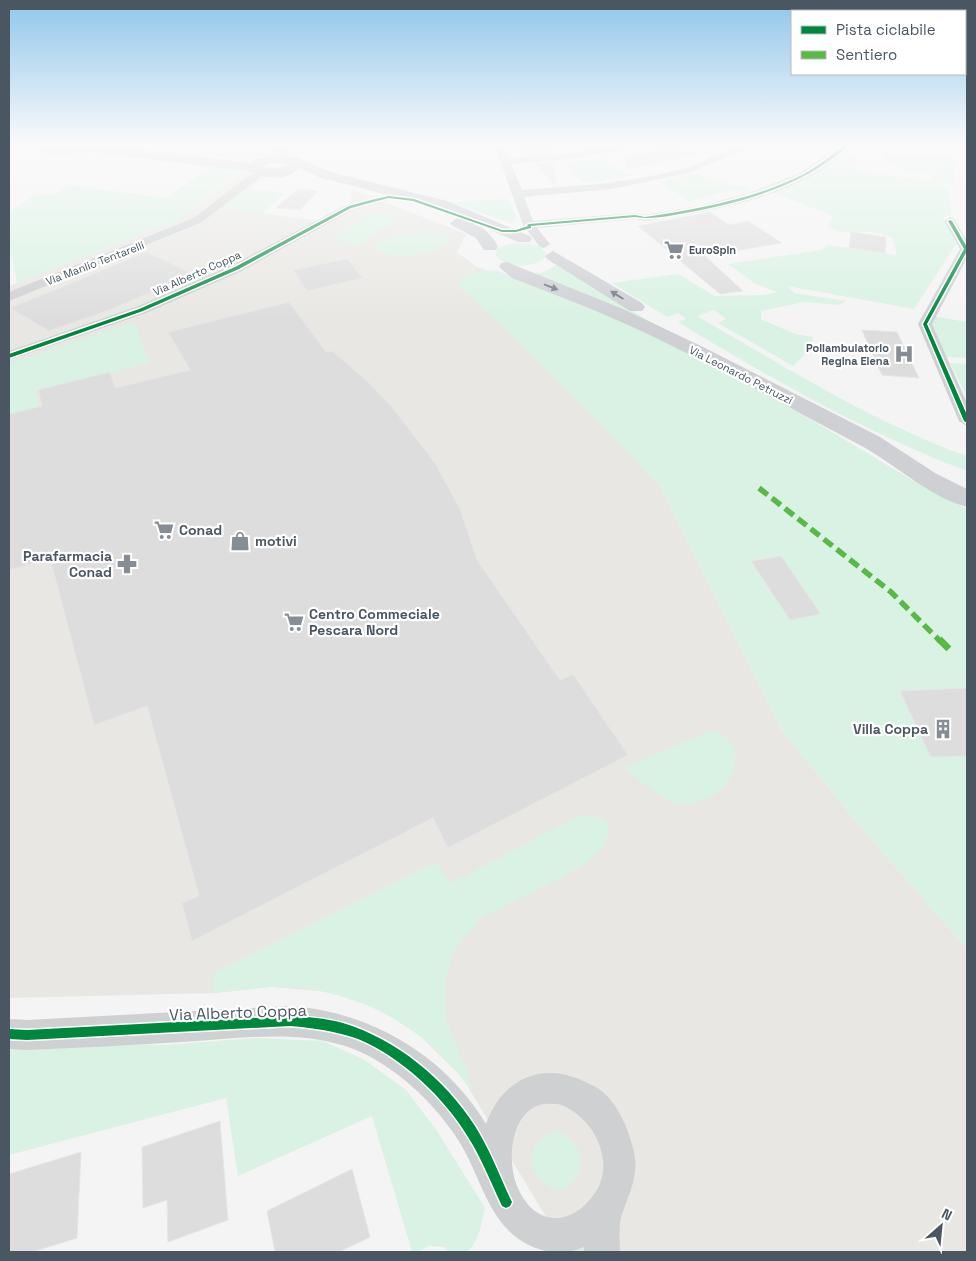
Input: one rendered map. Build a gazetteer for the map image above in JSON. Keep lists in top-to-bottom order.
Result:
{
  "streets": {
    "main road": ["Via Leonardo Petruzzi"],
    "street": ["Via Manlio Tentarelli", "Via Alberto Coppa"]
  },
  "places": {
    "supermarket": ["EuroSpin", "Conad", "Centro Commeciale Pescara Nord"],
    "hospital": ["Poliambulatorio Regina Elena"],
    "shop": ["motivi"],
    "pharmacy": ["Parafarmacia Conad"],
    "building": ["Villa Coppa"]
  },
  "legend": ["Pista ciclabile", "Sentiero"],
  "north": "top right"
}
